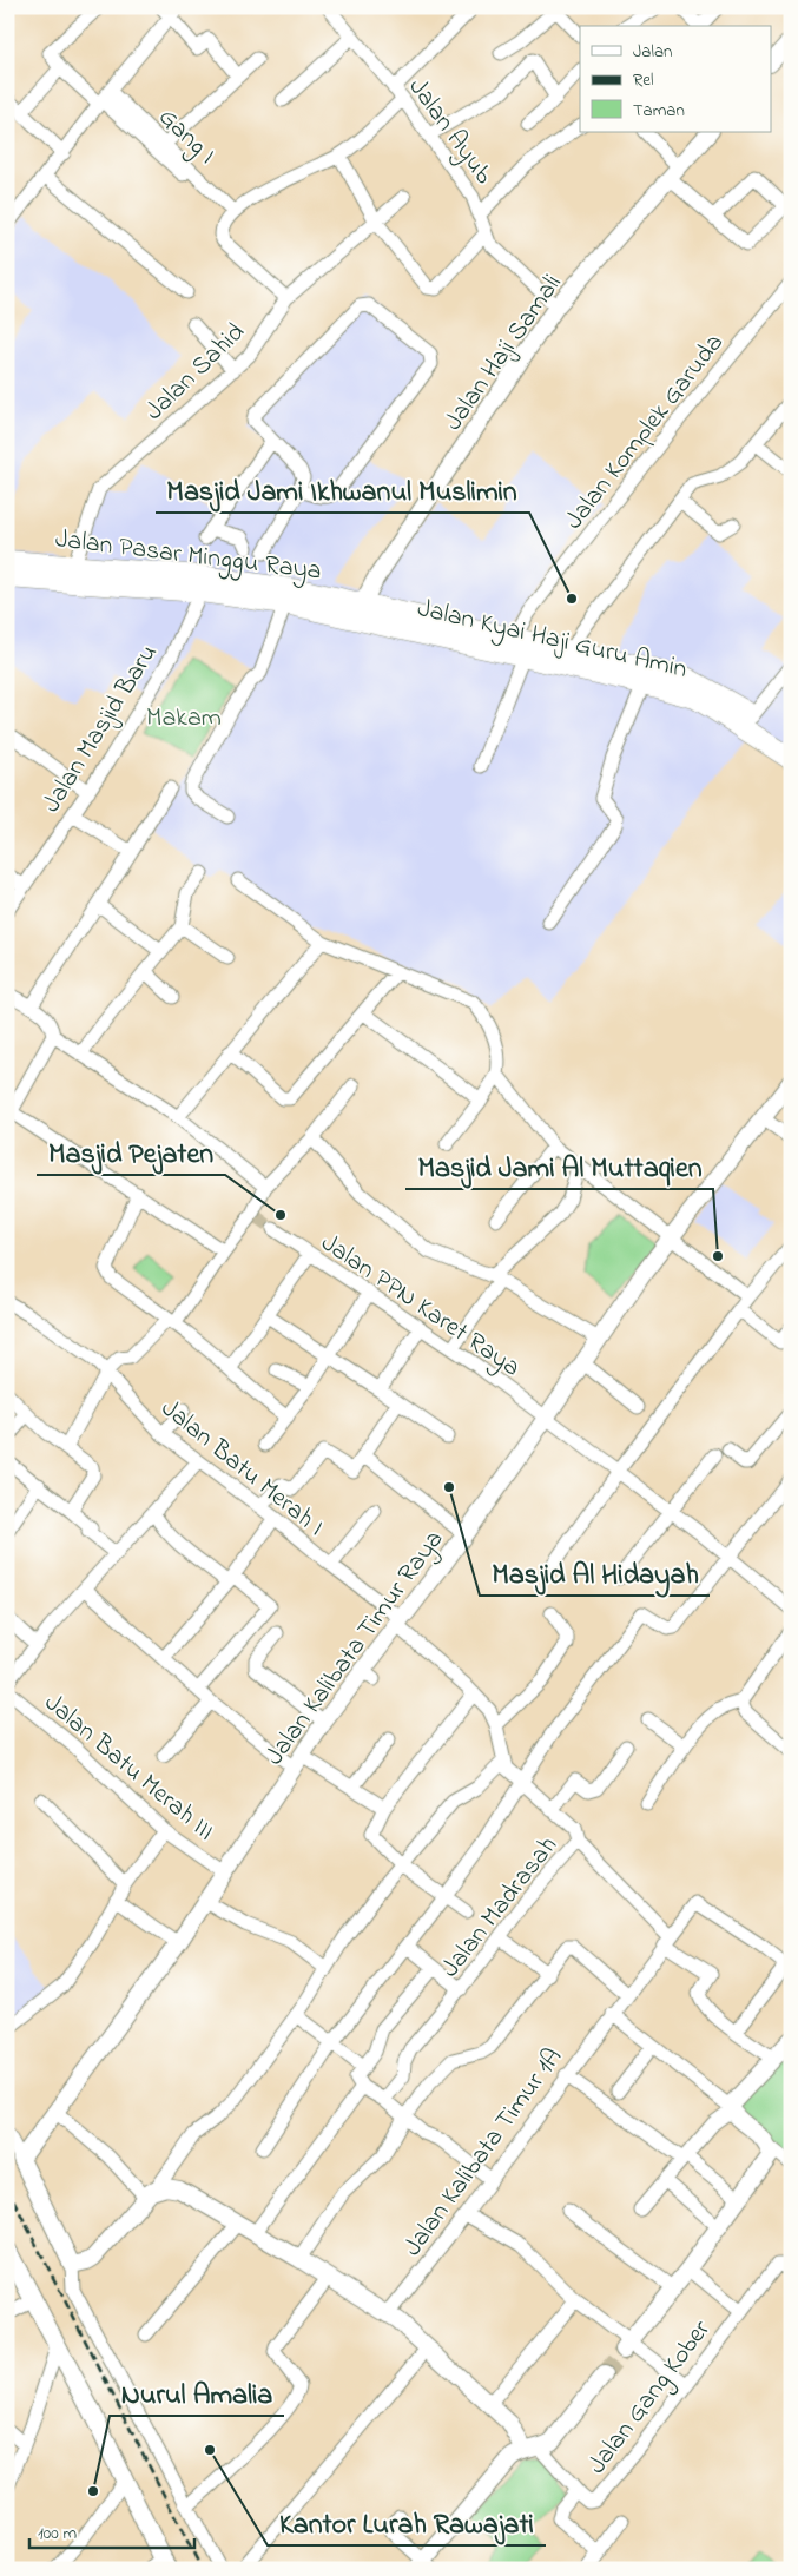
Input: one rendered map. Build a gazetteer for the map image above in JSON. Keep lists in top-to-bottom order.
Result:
{
  "streets": {
    "main road": ["Jalan Pasar Minggu Raya", "Jalan Kyai Haji Guru Amin"],
    "street": [
      "Jalan Ayub",
      "Gang I",
      "Jalan Haji Samali",
      "Jalan Sahid",
      "Jalan Komplek Garuda",
      "Jalan Masjid Baru",
      "Jalan PPN Karet Raya",
      "Jalan Batu Merah I",
      "Jalan Kalibata Timur Raya",
      "Jalan Batu Merah III",
      "Jalan Madrasah",
      "Jalan Kalibata Timur 1A",
      "Jalan Gang Kober"
    ]
  },
  "crossings": [
    ["Jalan Ayub", "Jalan Haji Samali"],
    ["Jalan Haji Samali", "Jalan Pasar Minggu Raya"],
    ["Jalan Haji Samali", "Jalan Kyai Haji Guru Amin"],
    ["Jalan Sahid", "Jalan Pasar Minggu Raya"],
    ["Jalan Komplek Garuda", "Jalan Kyai Haji Guru Amin"],
    ["Jalan Pasar Minggu Raya", "Jalan Kyai Haji Guru Amin"],
    ["Jalan Pasar Minggu Raya", "Jalan Masjid Baru"],
    ["Jalan PPN Karet Raya", "Jalan Kalibata Timur Raya"],
    ["Jalan Batu Merah I", "Jalan Kalibata Timur Raya"],
    ["Jalan Kalibata Timur Raya", "Jalan Batu Merah III"]
  ],
  "parks": ["Makam"],
  "places": [
    "Masjid Jami Ikhwanul Muslimin",
    "Masjid Pejaten",
    "Masjid Jami Al Muttaqien",
    "Masjid Al Hidayah",
    "Kantor Lurah Rawajati",
    "Nurul Amalia"
  ],
  "legend": ["Jalan", "Rel", "Taman"],
  "scale_bar": "100 m"
}
